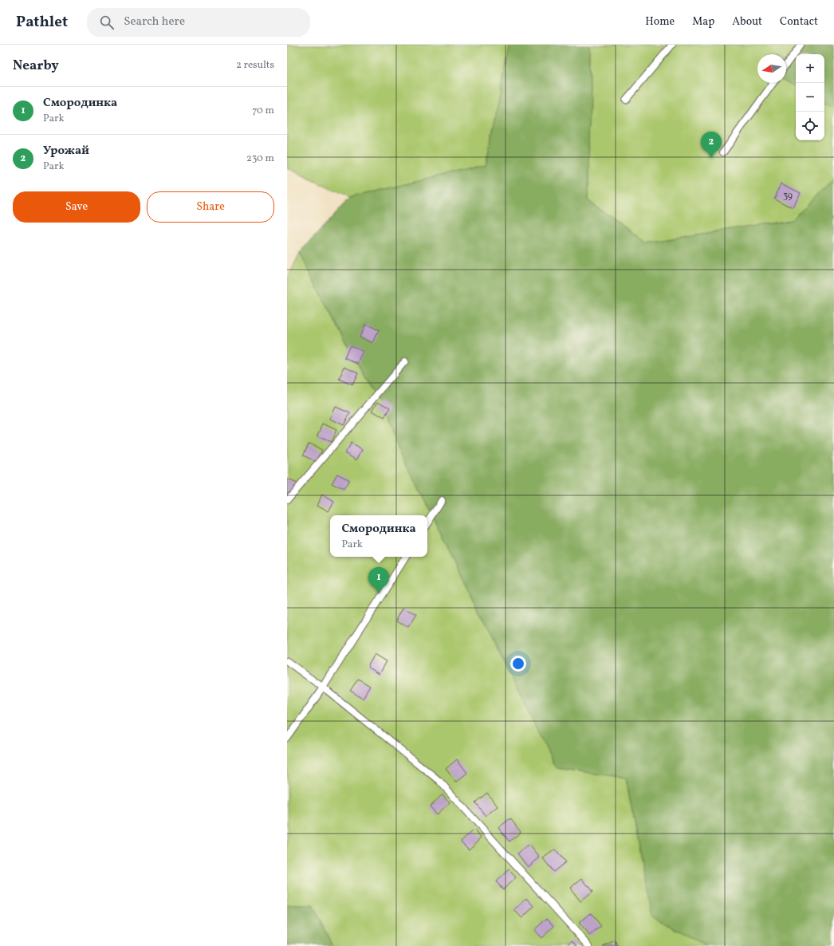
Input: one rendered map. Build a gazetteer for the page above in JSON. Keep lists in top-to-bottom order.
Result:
{
  "house_numbers": ["39"],
  "north": "left",
  "page": {
    "header": "Pathlet",
    "search": "Search here",
    "nav": [
      "Home",
      "Map",
      "About",
      "Contact"
    ],
    "heading": ["Nearby", "2 results"],
    "map_buttons": ["+", "−"],
    "list": [
      {
        "mark": "1",
        "name": "Смородинка",
        "note": "Park",
        "value": "70 m"
      },
      {
        "mark": "2",
        "name": "Урожай",
        "note": "Park",
        "value": "230 m"
      }
    ],
    "pins": ["2", "1"],
    "buttons": ["Save", "Share"],
    "popup": ["Смородинка", "Park"]
  }
}
